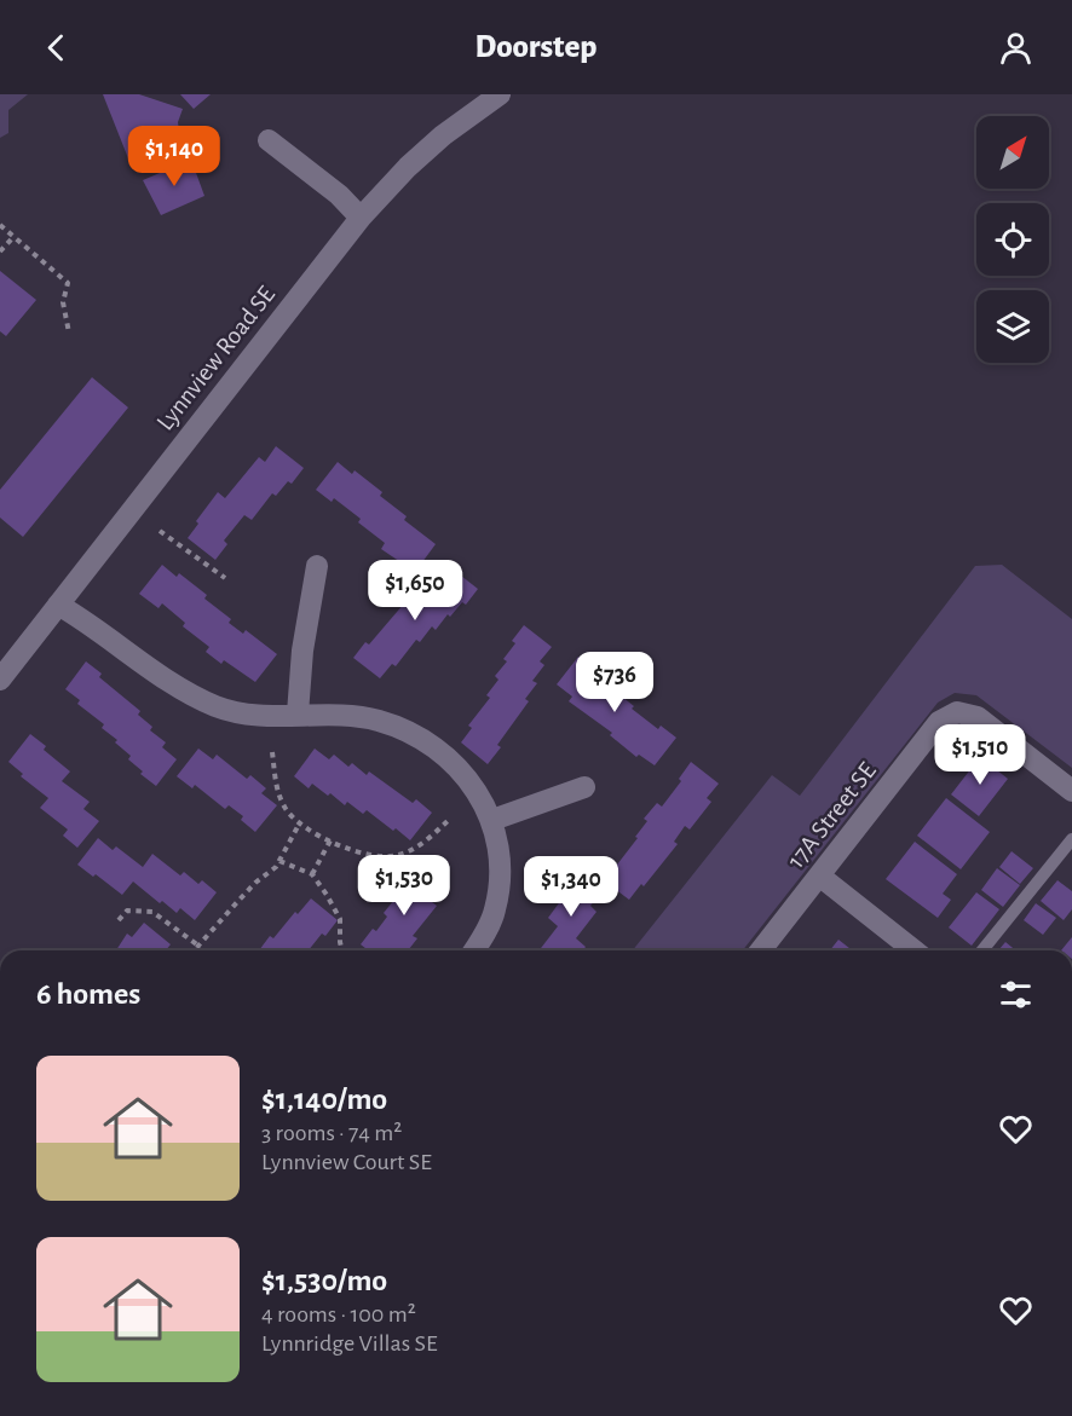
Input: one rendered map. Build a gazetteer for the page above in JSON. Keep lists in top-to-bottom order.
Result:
{
  "streets": {
    "street": ["Lynnview Road SE", "17A Street SE"]
  },
  "north": "top right",
  "page": {
    "header": "Doorstep",
    "price": [
      "$1,140",
      "$1,650",
      "$736",
      "$1,510",
      "$1,530",
      "$1,340"
    ],
    "heading": "6 homes",
    "list": [
      {
        "name": "$1,140/mo",
        "note": "3 rooms · 74 m² · Lynnview Court SE"
      },
      {
        "name": "$1,530/mo",
        "note": "4 rooms · 100 m² · Lynnridge Villas SE"
      }
    ]
  }
}
